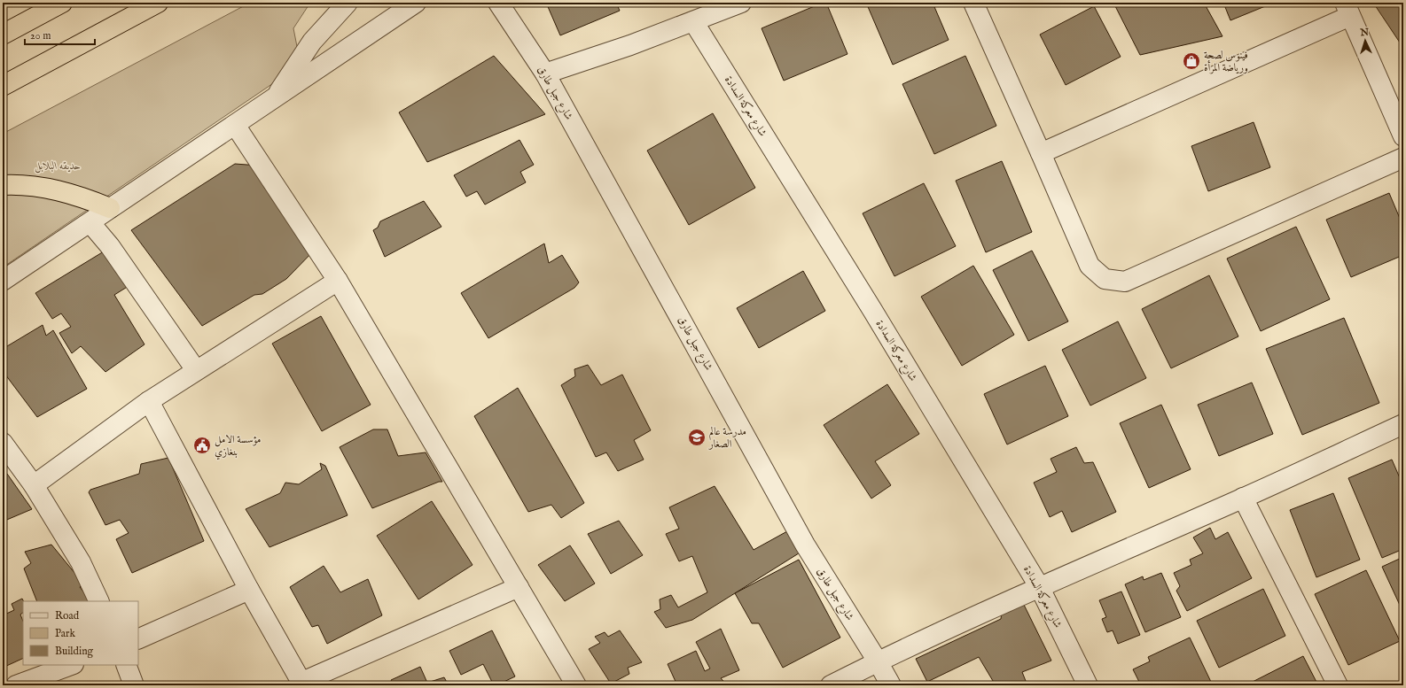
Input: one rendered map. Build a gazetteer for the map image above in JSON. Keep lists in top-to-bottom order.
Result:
{
  "streets": {
    "street": ["شارع جبل طارق", "شارع معركة السدادة"]
  },
  "parks": ["حديقه البلابل"],
  "places": {
    "shop": ["فينوس لصحة ورياضة المرأة"],
    "school or university": ["مدرسة عالم الصغار"],
    "public building": ["مؤسسة الامل بنغازي"]
  },
  "legend": ["Road", "Park", "Building"],
  "scale_bar": "20 m",
  "north": "top"
}
